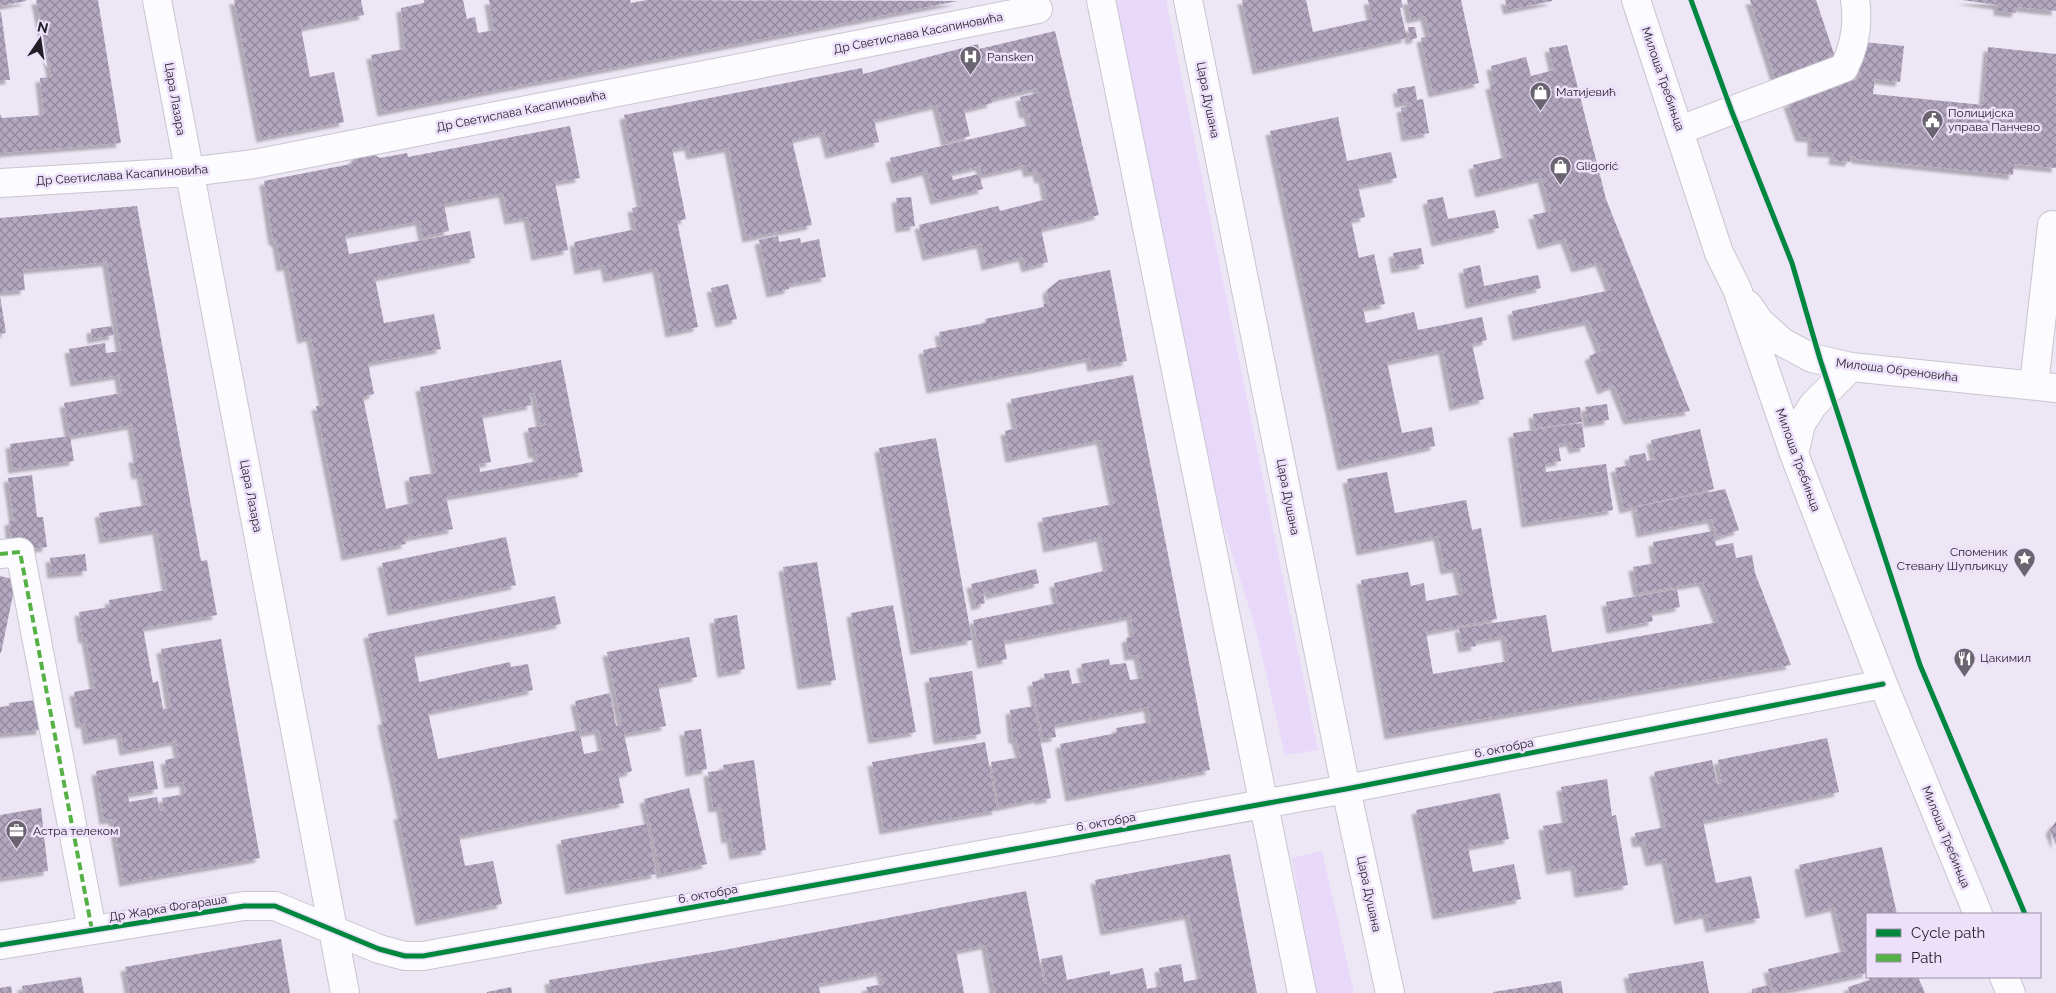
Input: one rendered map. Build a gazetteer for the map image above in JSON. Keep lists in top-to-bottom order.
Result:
{
  "streets": {
    "street": [
      "Др Светислава Касапиновића",
      "Милоша Требињца",
      "Цара Лазара",
      "Цара Душана",
      "Милоша Обреновића",
      "6. октобра",
      "Др Жарка Фогараша"
    ]
  },
  "crossings": [
    ["Др Светислава Касапиновића", "Цара Лазара"],
    ["Милоша Требињца", "Милоша Обреновића"],
    ["Милоша Требињца", "6. октобра"],
    ["Цара Лазара", "6. октобра"],
    ["Цара Лазара", "Др Жарка Фогараша"],
    ["Цара Душана", "6. октобра"],
    ["6. октобра", "Др Жарка Фогараша"]
  ],
  "places": {
    "hospital": ["Pansken"],
    "shop": ["Матијевић", "Gligorić"],
    "public building": ["Полицијска управа Панчево"],
    "place": ["Споменик Стевану Шупљикцу"],
    "restaurant": ["Цакимил"],
    "office": ["Астра телеком"]
  },
  "legend": ["Cycle path", "Path"],
  "north": "top"
}
